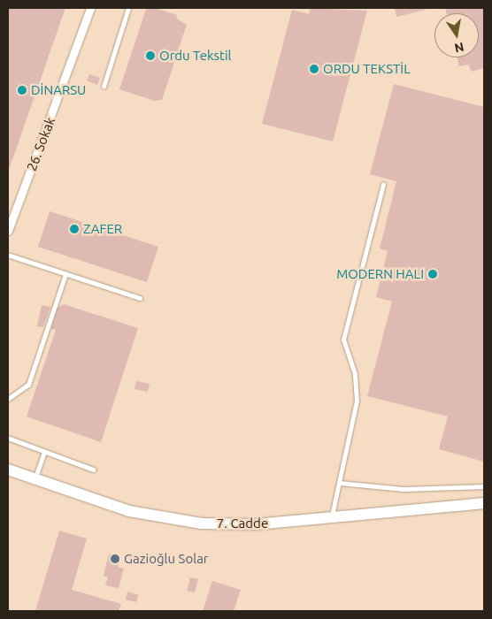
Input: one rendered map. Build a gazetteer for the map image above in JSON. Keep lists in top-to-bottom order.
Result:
{
  "streets": {
    "street": ["26. Sokak", "7. Cadde"]
  },
  "places": [
    "Ordu Tekstil",
    "ORDU TEKSTİL",
    "DİNARSU",
    "ZAFER",
    "MODERN HALI",
    "Gazioğlu Solar"
  ],
  "north": "bottom"
}
